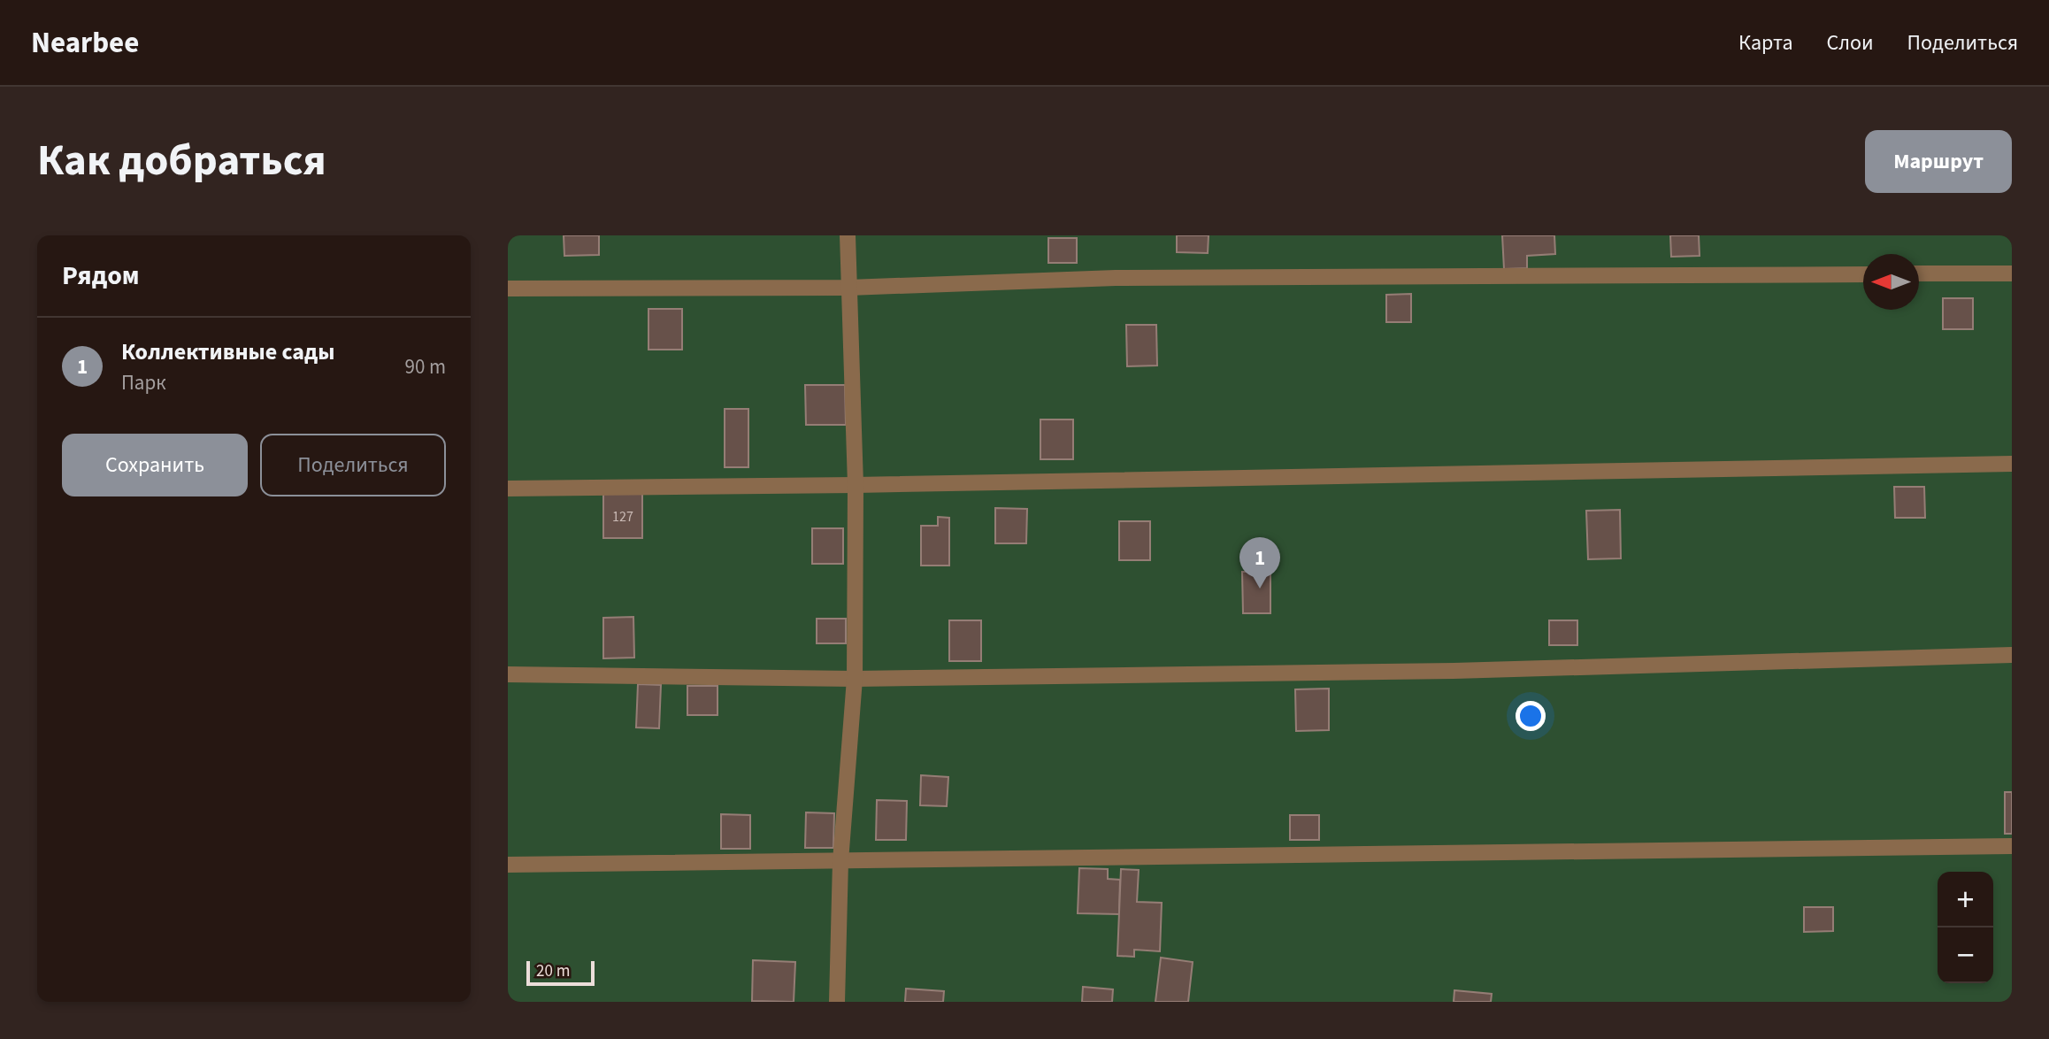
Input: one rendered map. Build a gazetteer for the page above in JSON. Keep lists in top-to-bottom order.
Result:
{
  "house_numbers": ["127"],
  "scale_bar": "20 m",
  "north": "left",
  "page": {
    "header": "Nearbee",
    "nav": ["Карта", "Слои", "Поделиться"],
    "title": "Как добраться",
    "buttons": [
      "Маршрут",
      ["Сохранить", "Поделиться"]
    ],
    "heading": "Рядом",
    "list": [
      {
        "mark": "1",
        "name": "Коллективные сады",
        "note": "Парк",
        "value": "90 m"
      }
    ],
    "pins": "1",
    "map_buttons": ["+", "−"],
    "scale": "20 m"
  }
}
